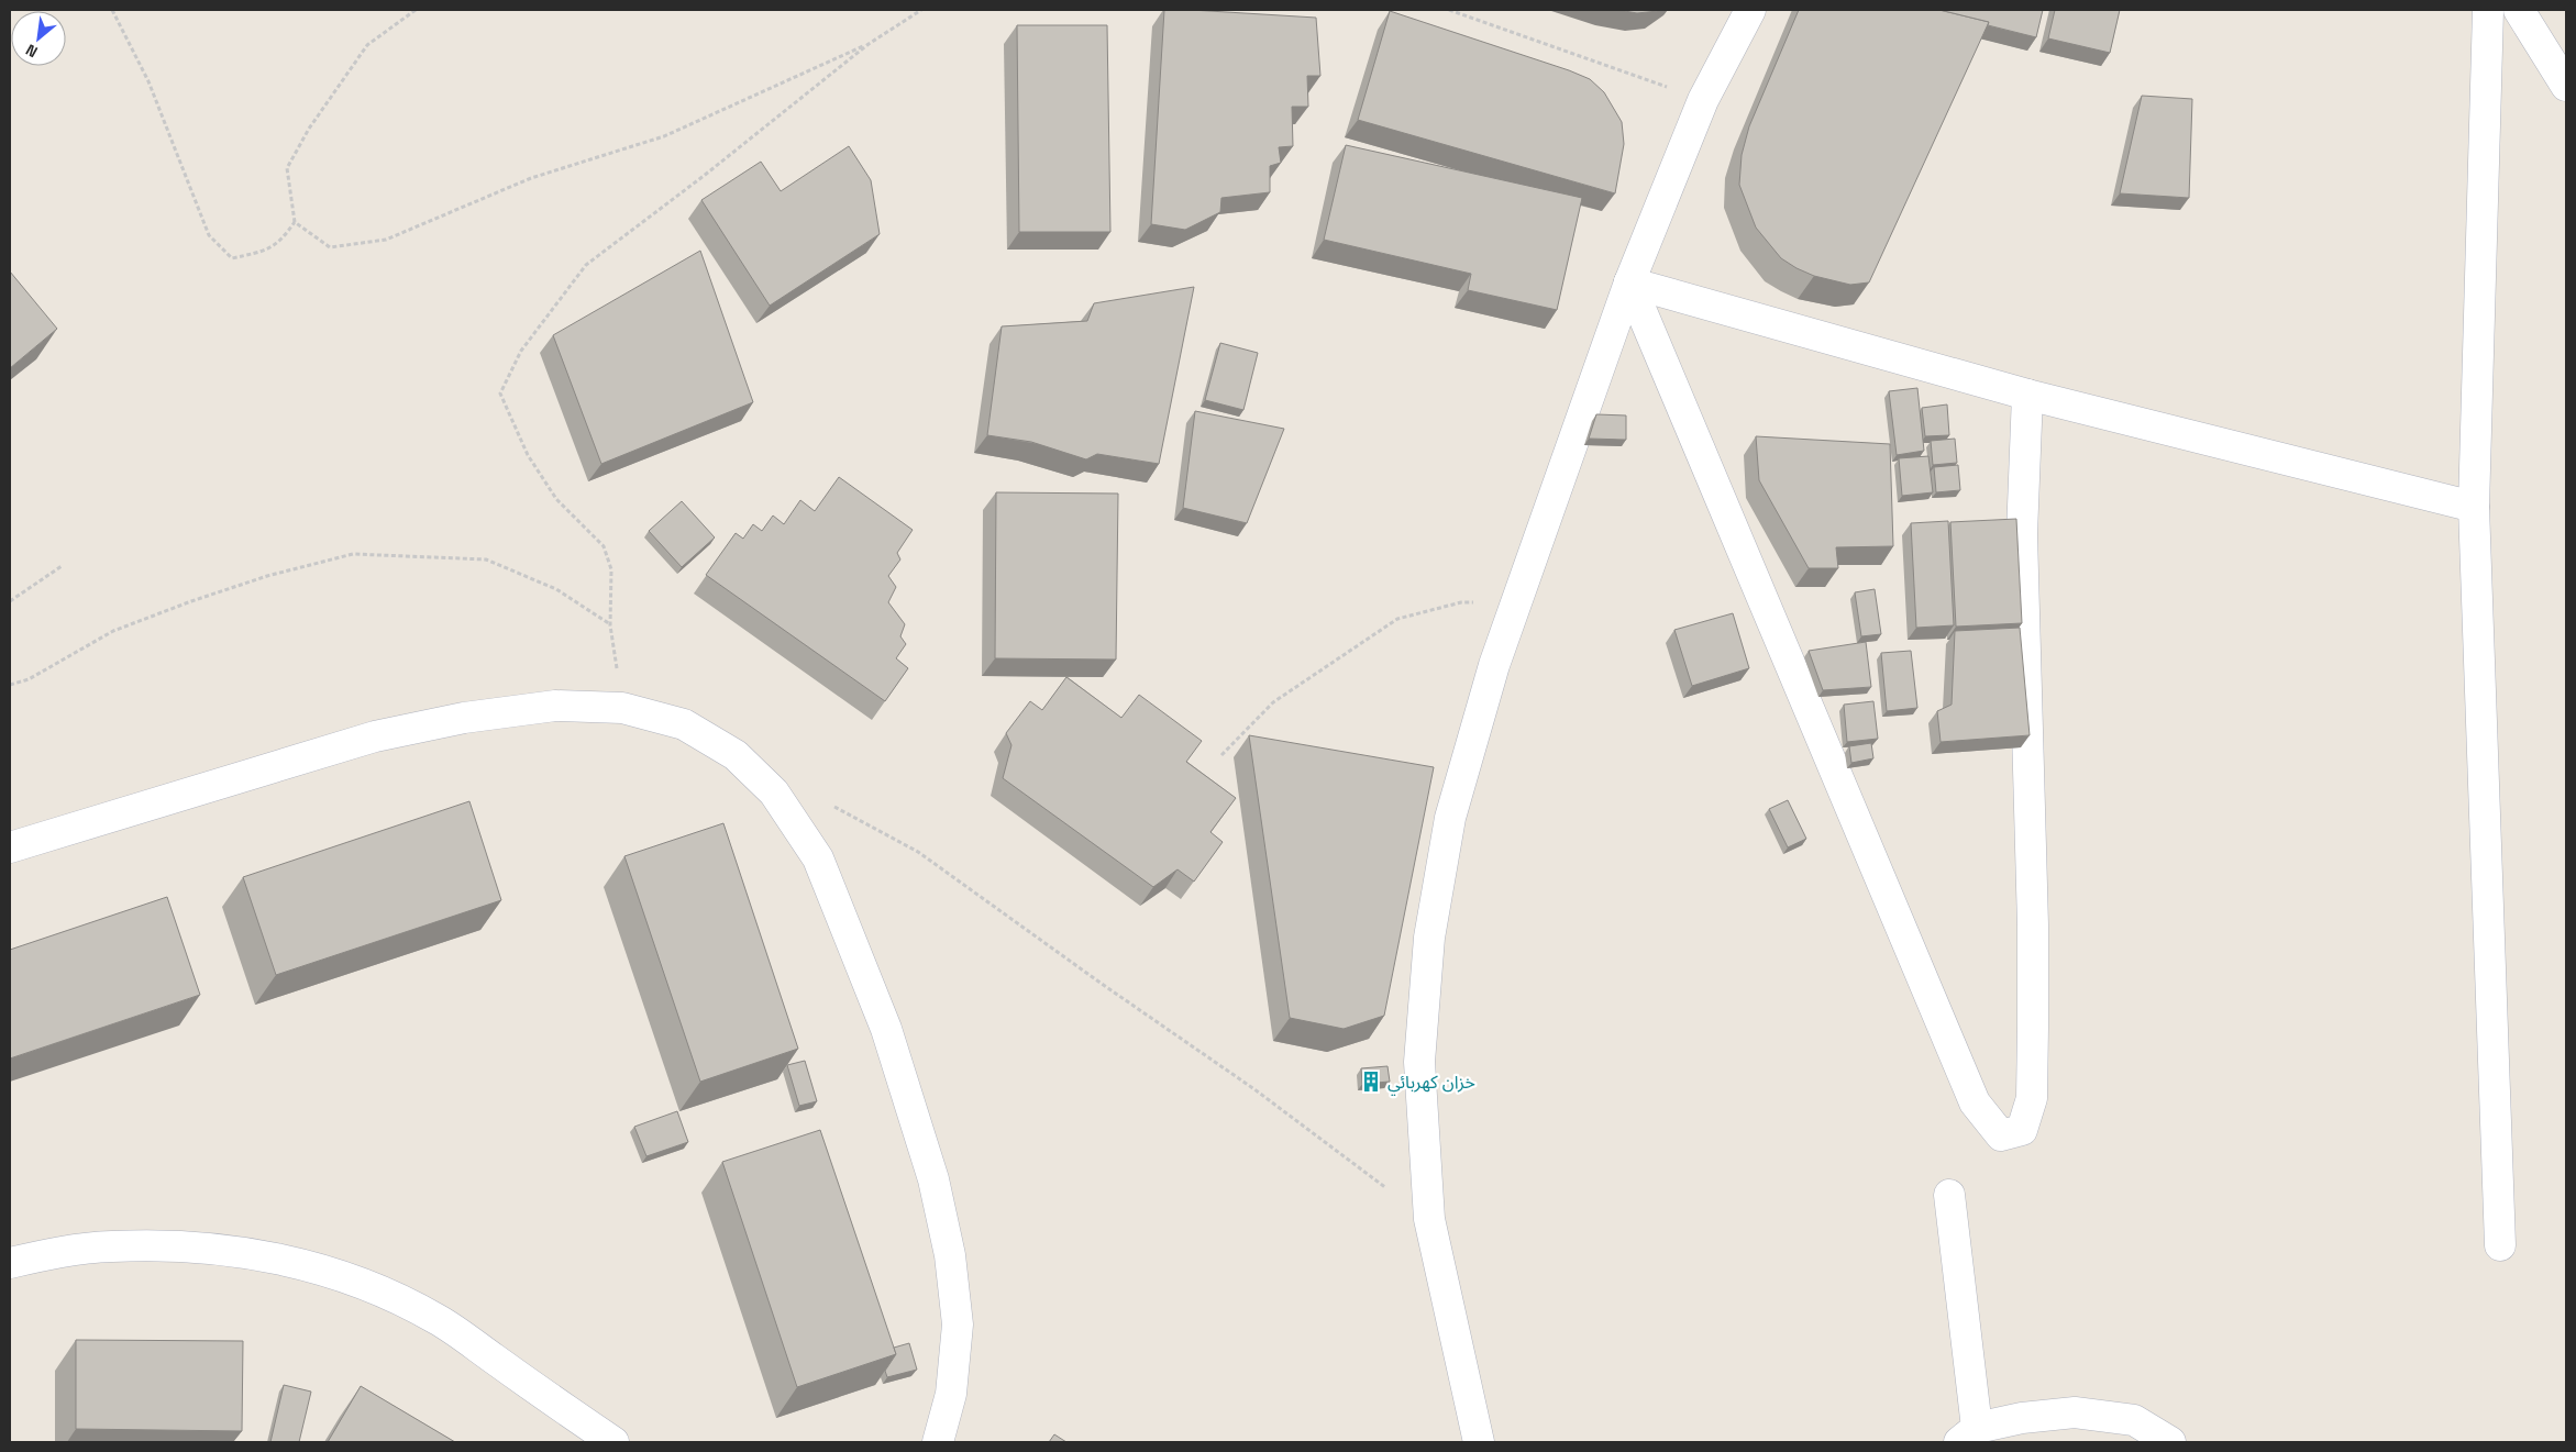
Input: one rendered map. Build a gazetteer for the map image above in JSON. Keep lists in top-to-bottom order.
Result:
{
  "places": {
    "building": ["خزان كهربائي"]
  },
  "north": "bottom left"
}
